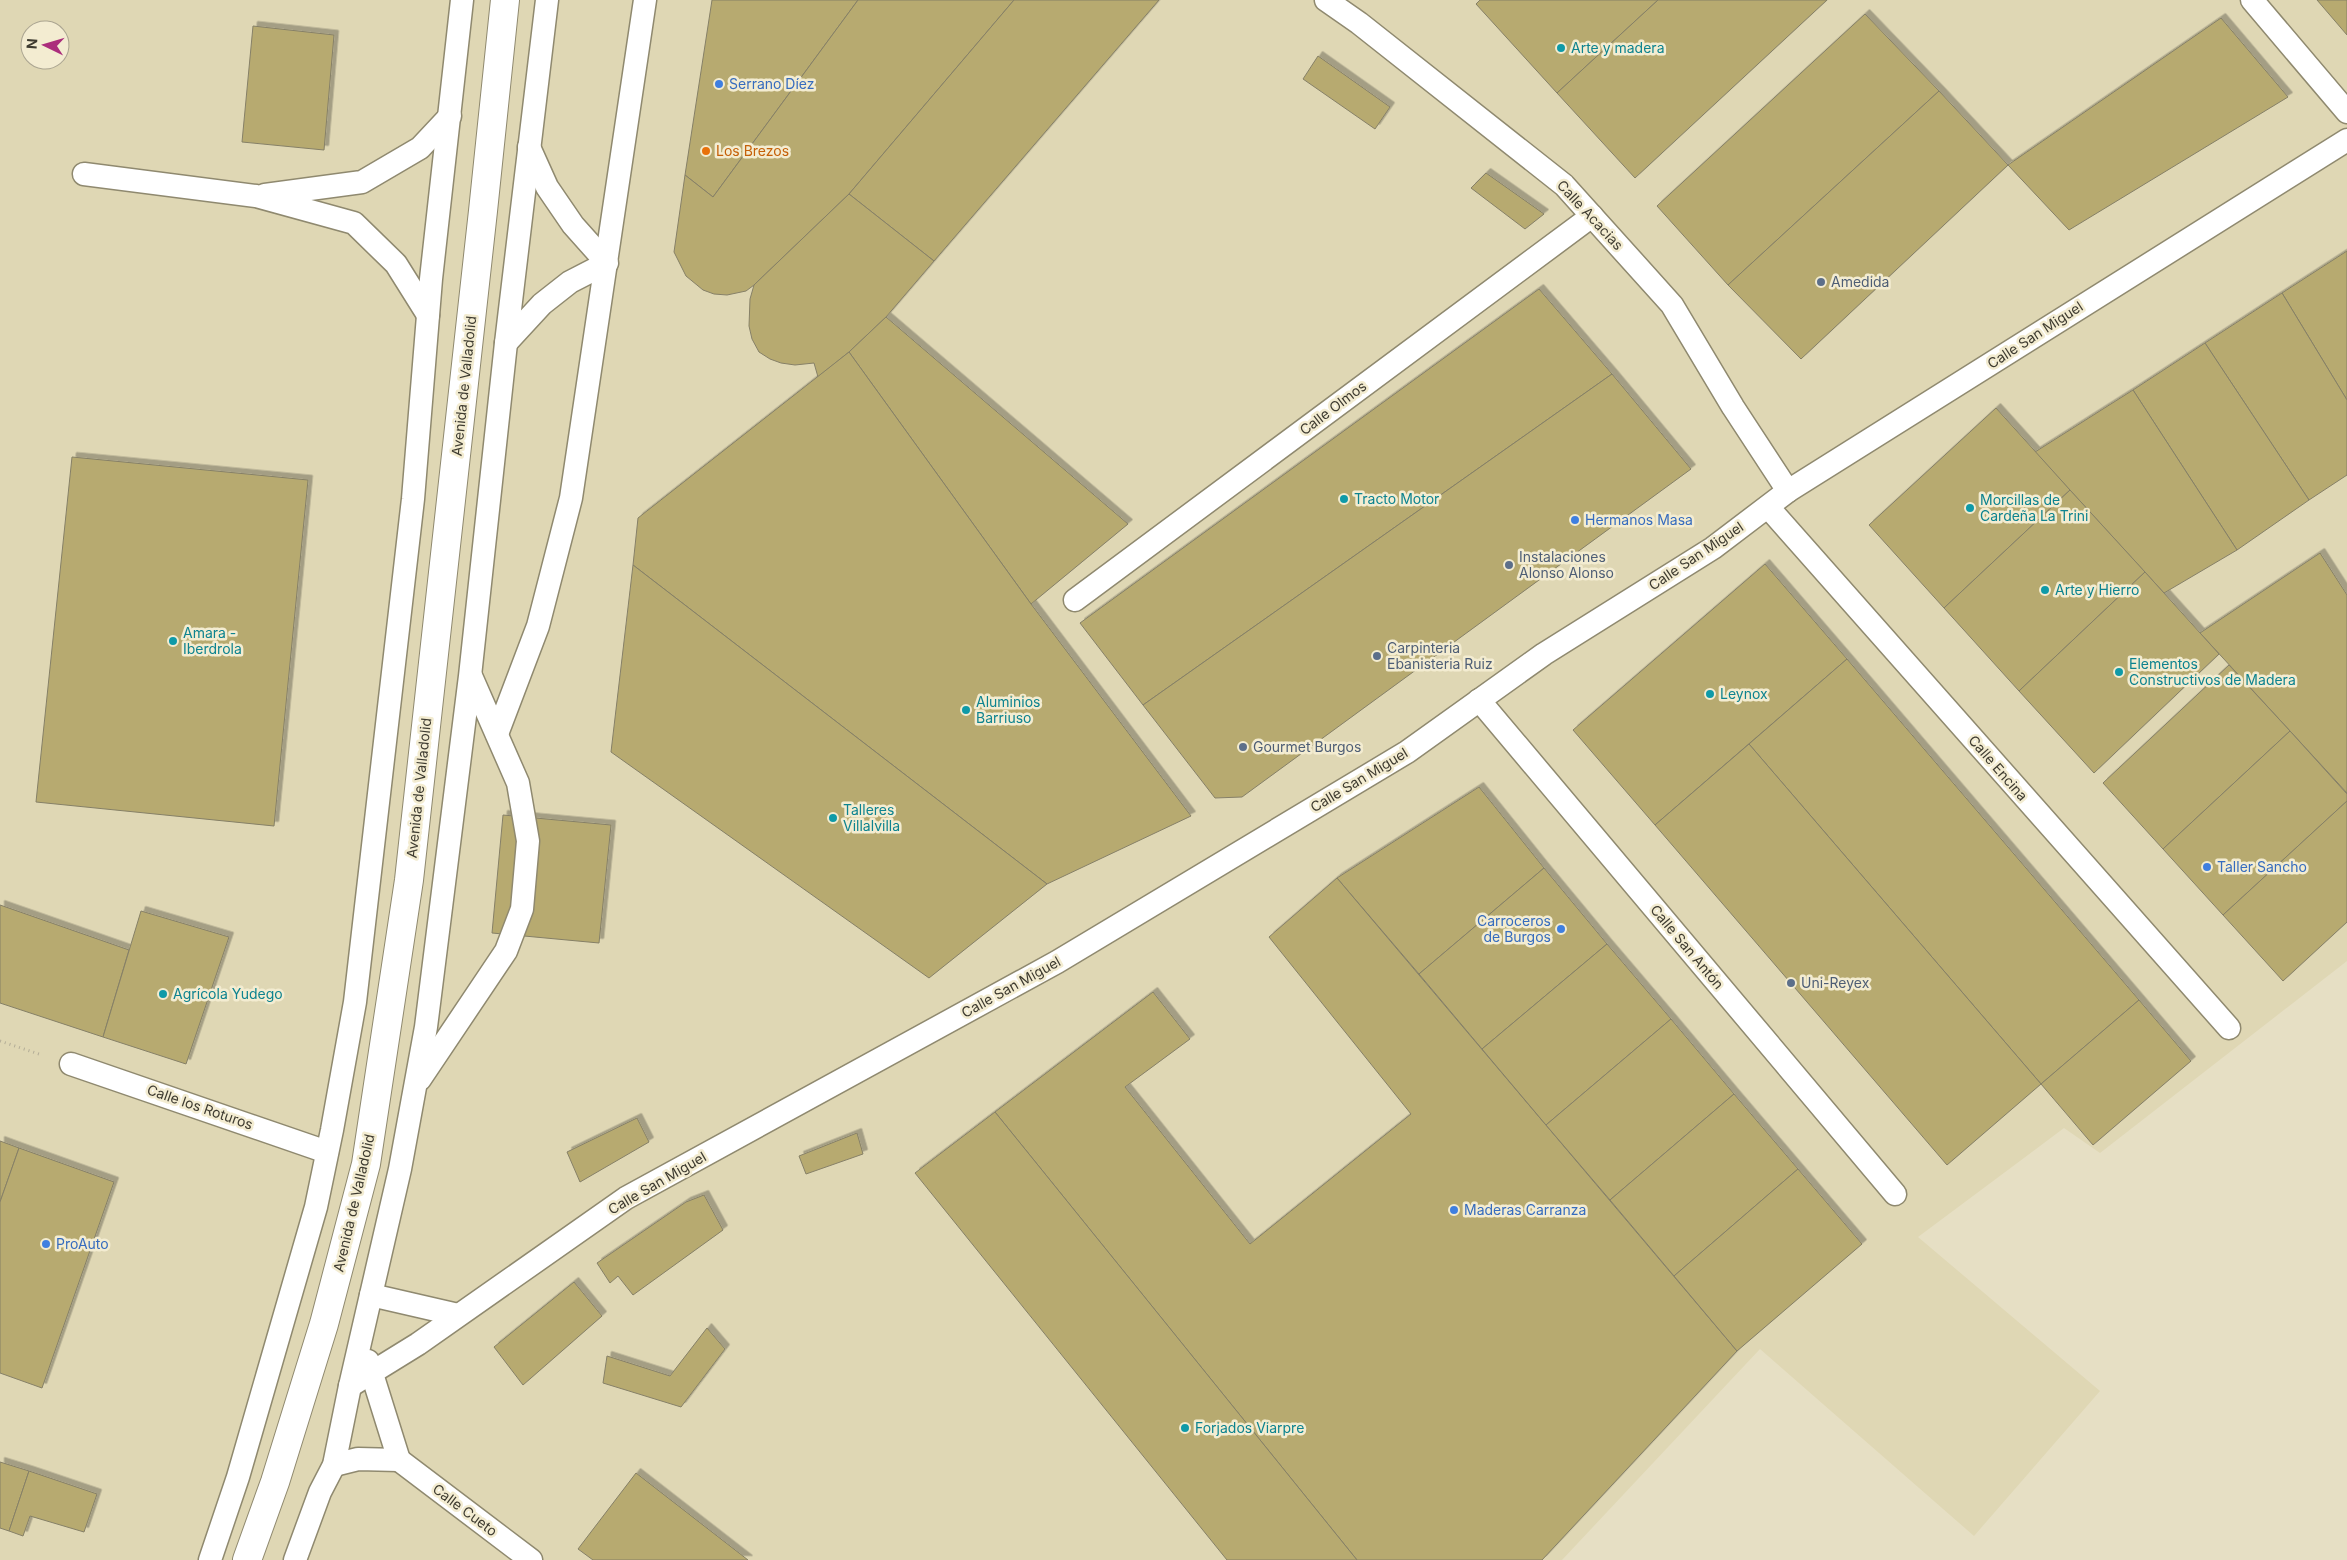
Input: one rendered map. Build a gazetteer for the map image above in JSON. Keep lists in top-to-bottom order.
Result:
{
  "streets": {
    "highway": ["Avenida de Valladolid"],
    "lane": [
      "Calle Acacias",
      "Calle San Miguel",
      "Calle Olmos",
      "Calle Encina",
      "Calle San Antón",
      "Calle los Roturos",
      "Calle Cueto"
    ]
  },
  "crossings": [
    ["Calle Acacias", "Calle San Miguel"],
    ["Calle Acacias", "Calle Olmos"],
    ["Calle San Miguel", "Calle Encina"],
    ["Calle San Miguel", "Calle San Antón"]
  ],
  "places": [
    "Arte y madera",
    "Serrano Díez",
    "Los Brezos",
    "Amedida",
    "Tracto Motor",
    "Morcillas de Cardeña La Trini",
    "Hermanos Masa",
    "Instalaciones Alonso Alonso",
    "Arte y Hierro",
    "Amara - Iberdrola",
    "Carpinteria Ebanisteria Ruiz",
    "Elementos Constructivos de Madera",
    "Leynox",
    "Aluminios Barriuso",
    "Gourmet Burgos",
    "Talleres Villalvilla",
    "Taller Sancho",
    "Carroceros de Burgos",
    "Uni-Reyex",
    "Agrícola Yudego",
    "Maderas Carranza",
    "ProAuto",
    "Forjados Viarpre"
  ],
  "north": "left"
}
